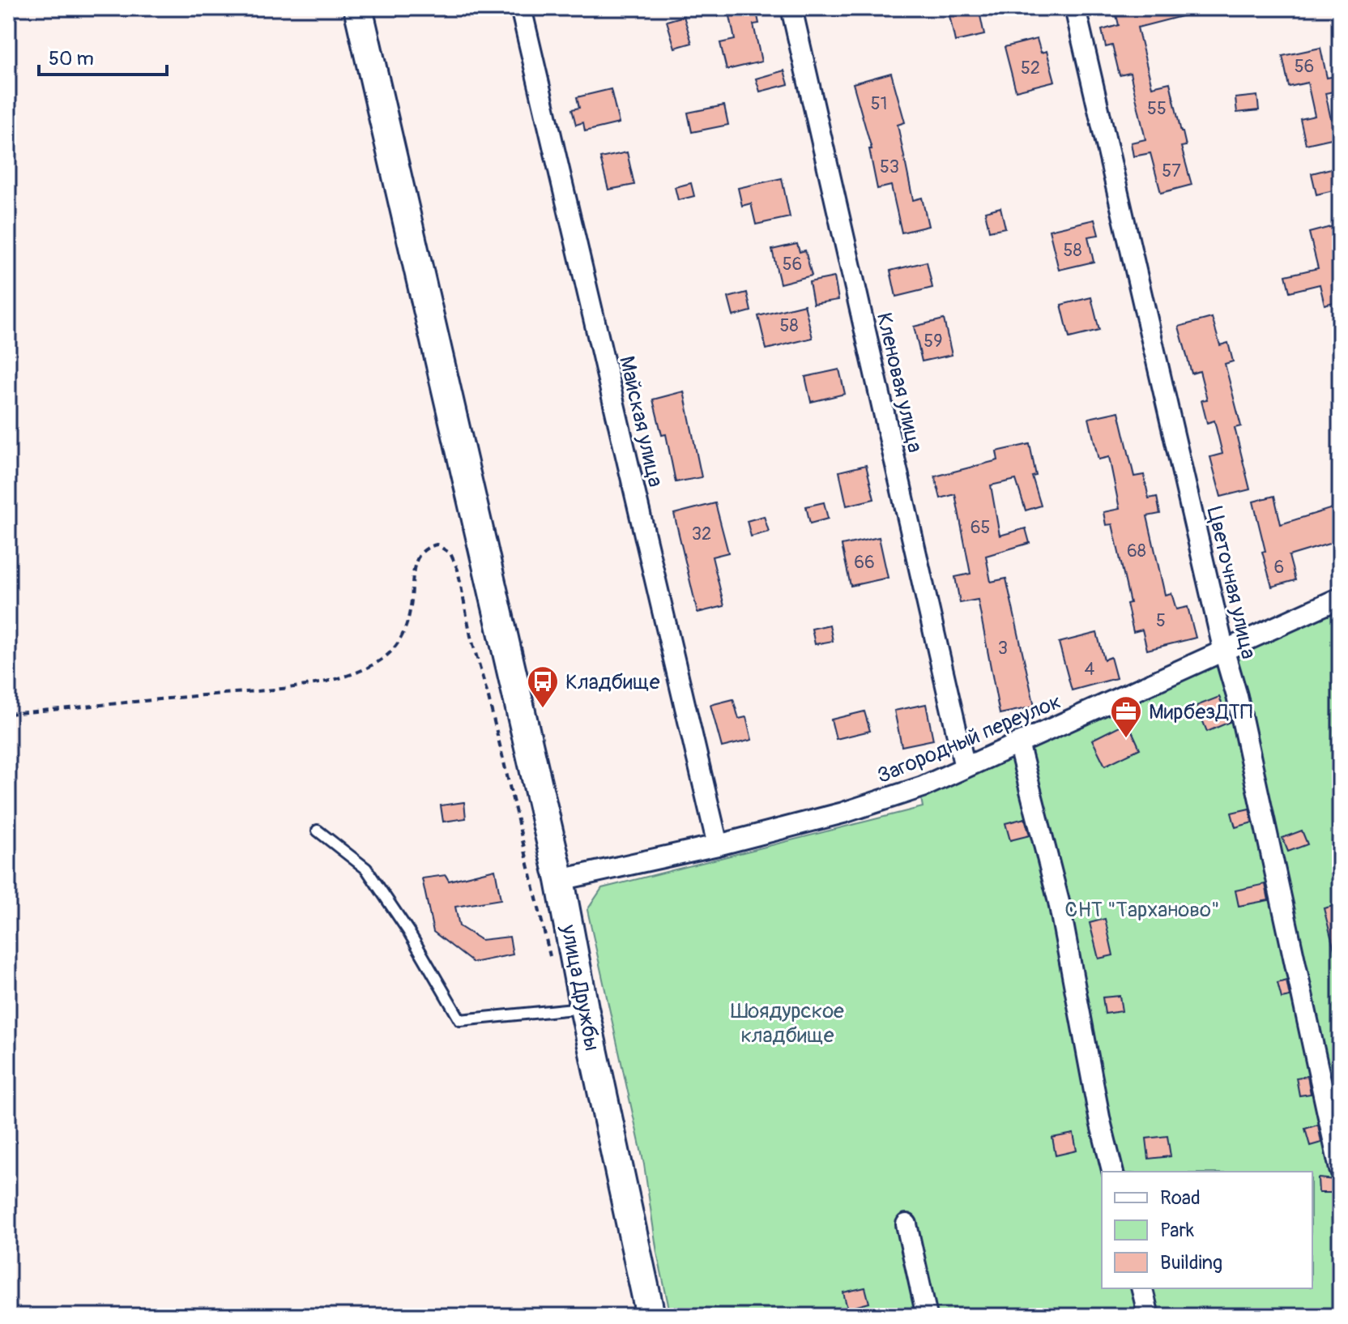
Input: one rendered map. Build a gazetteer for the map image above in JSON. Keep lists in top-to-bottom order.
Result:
{
  "streets": {
    "main road": ["улица Дружбы"],
    "street": [
      "Кленовая улица",
      "Майская улица",
      "Цветочная улица",
      "Загородный переулок"
    ]
  },
  "crossings": [
    ["Кленовая улица", "Загородный переулок"],
    ["Майская улица", "Загородный переулок"],
    ["Цветочная улица", "Загородный переулок"],
    ["Загородный переулок", "улица Дружбы"]
  ],
  "parks": ["СНТ \"Тарханово\"", "Шоядурское кладбище"],
  "places": {
    "bus stop": ["Кладбище"],
    "office": ["МирбезДТП"]
  },
  "house_numbers": [
    "56",
    "52",
    "51",
    "55",
    "53",
    "57",
    "58",
    "56",
    "58",
    "59",
    "65",
    "32",
    "68",
    "66",
    "6",
    "5",
    "3",
    "4"
  ],
  "legend": ["Road", "Park", "Building"],
  "scale_bar": "50 m"
}
